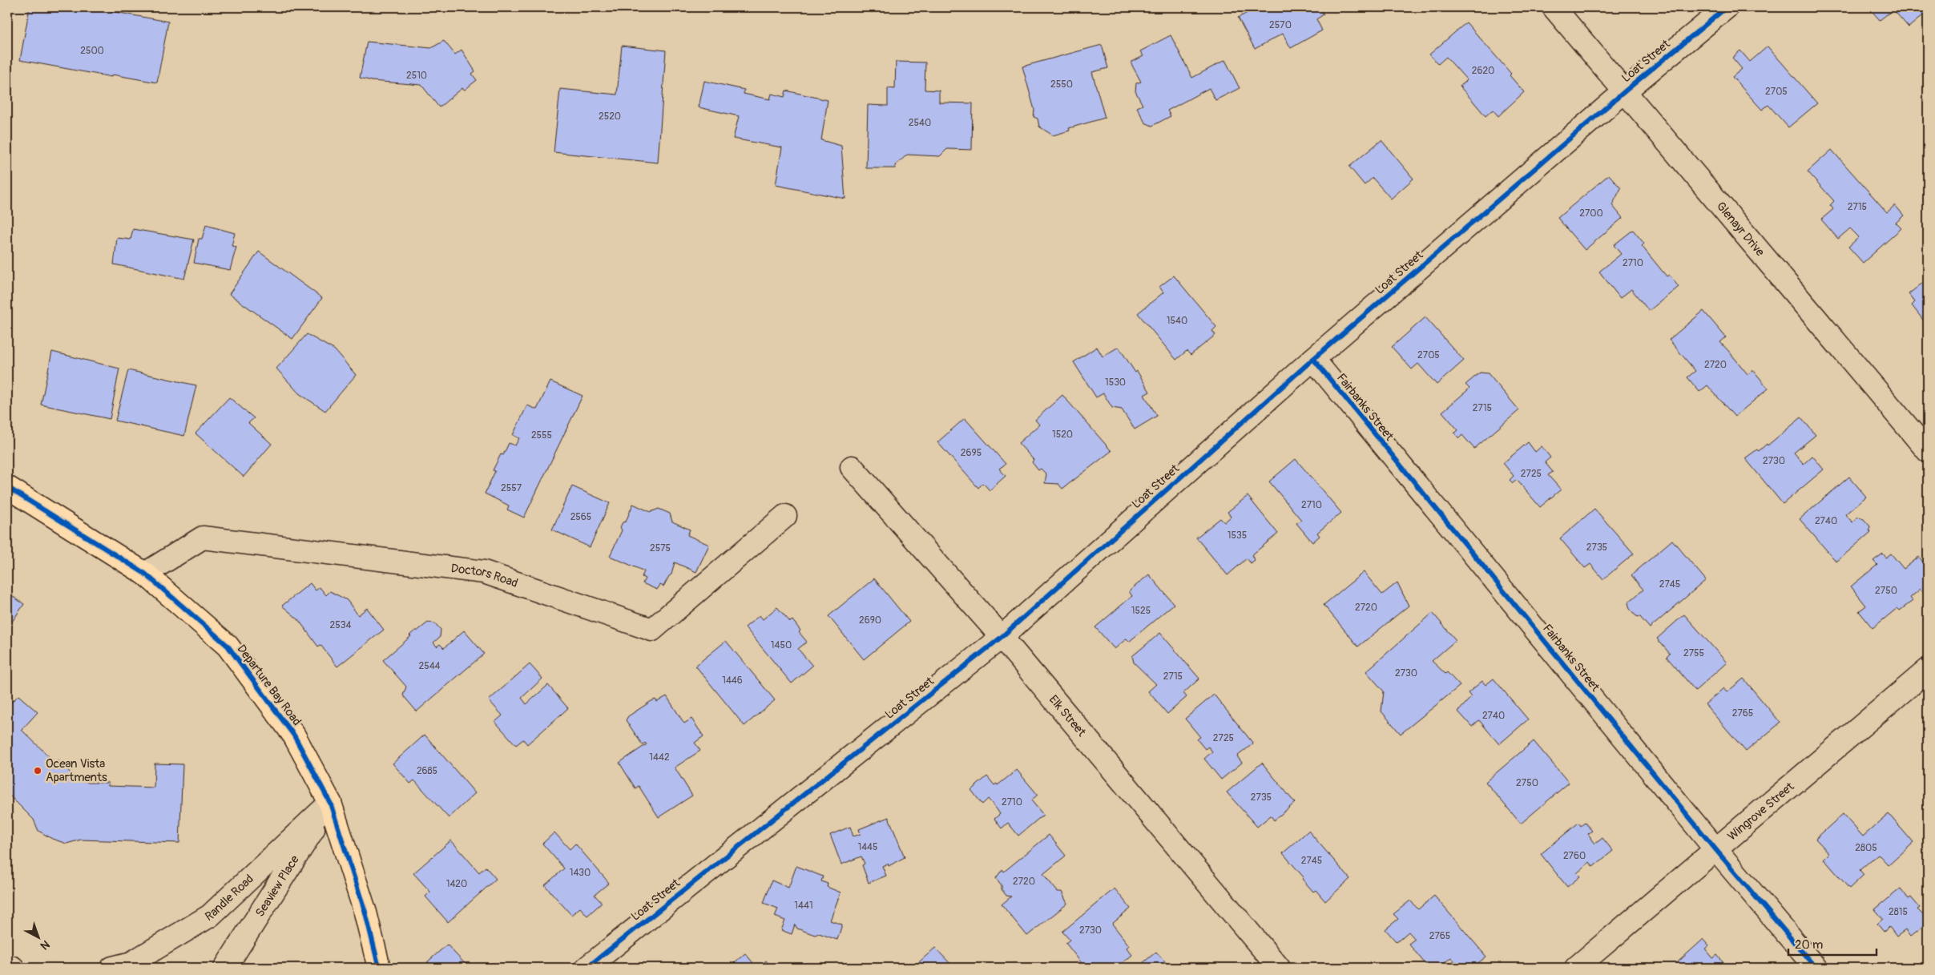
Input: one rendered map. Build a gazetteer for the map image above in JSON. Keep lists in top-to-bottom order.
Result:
{
  "streets": {
    "main road": ["Departure Bay Road"],
    "street": [
      "Loat Street",
      "Glenayr Drive",
      "Fairbanks Street",
      "Doctors Road",
      "Elk Street",
      "Wingrove Street",
      "Seaview Place",
      "Randle Road"
    ]
  },
  "crossings": [
    ["Loat Street", "Glenayr Drive"],
    ["Loat Street", "Fairbanks Street"],
    ["Loat Street", "Elk Street"],
    ["Fairbanks Street", "Wingrove Street"],
    ["Doctors Road", "Departure Bay Road"],
    ["Departure Bay Road", "Seaview Place"],
    ["Departure Bay Road", "Randle Road"],
    ["Seaview Place", "Randle Road"]
  ],
  "places": ["Ocean Vista Apartments"],
  "house_numbers": [
    "2570",
    "2500",
    "2620",
    "2510",
    "2550",
    "2705",
    "2520",
    "2540",
    "2715",
    "2700",
    "2710",
    "1540",
    "2705",
    "2720",
    "1530",
    "2715",
    "1520",
    "2555",
    "2695",
    "2730",
    "2725",
    "2557",
    "2710",
    "2565",
    "2740",
    "1535",
    "2735",
    "2575",
    "2745",
    "2750",
    "2720",
    "1525",
    "2690",
    "2534",
    "1450",
    "2755",
    "2544",
    "2730",
    "2715",
    "1446",
    "2765",
    "2740",
    "2725",
    "1442",
    "2685",
    "2750",
    "2735",
    "2710",
    "1445",
    "2805",
    "2760",
    "2745",
    "1430",
    "2720",
    "1420",
    "1441",
    "2815",
    "2730",
    "2765"
  ],
  "scale_bar": "20 m",
  "north": "bottom right"
}
